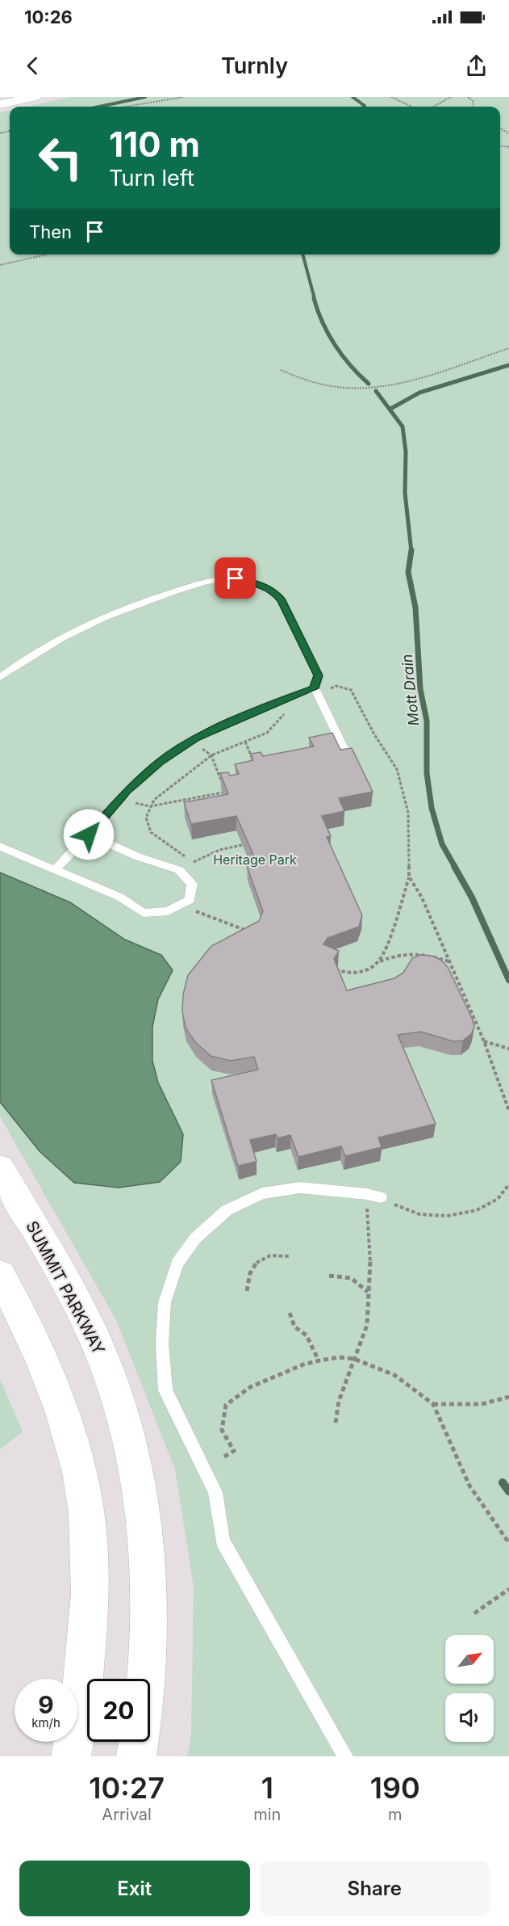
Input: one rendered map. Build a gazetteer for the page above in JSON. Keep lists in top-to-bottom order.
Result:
{
  "streets": {
    "street": ["SUMMIT PARKWAY"]
  },
  "water": ["Mott Drain"],
  "parks": ["Heritage Park"],
  "north": "top right",
  "page": {
    "status": "10:26",
    "header": "Turnly",
    "turn": ["110 m", "Turn left"],
    "then": "Then",
    "speed": "9 km/h",
    "limit": "20",
    "eta": [
      "10:27",
      "Arrival",
      "1",
      "min",
      "190",
      "m"
    ],
    "buttons": ["Exit", "Share"]
  }
}
